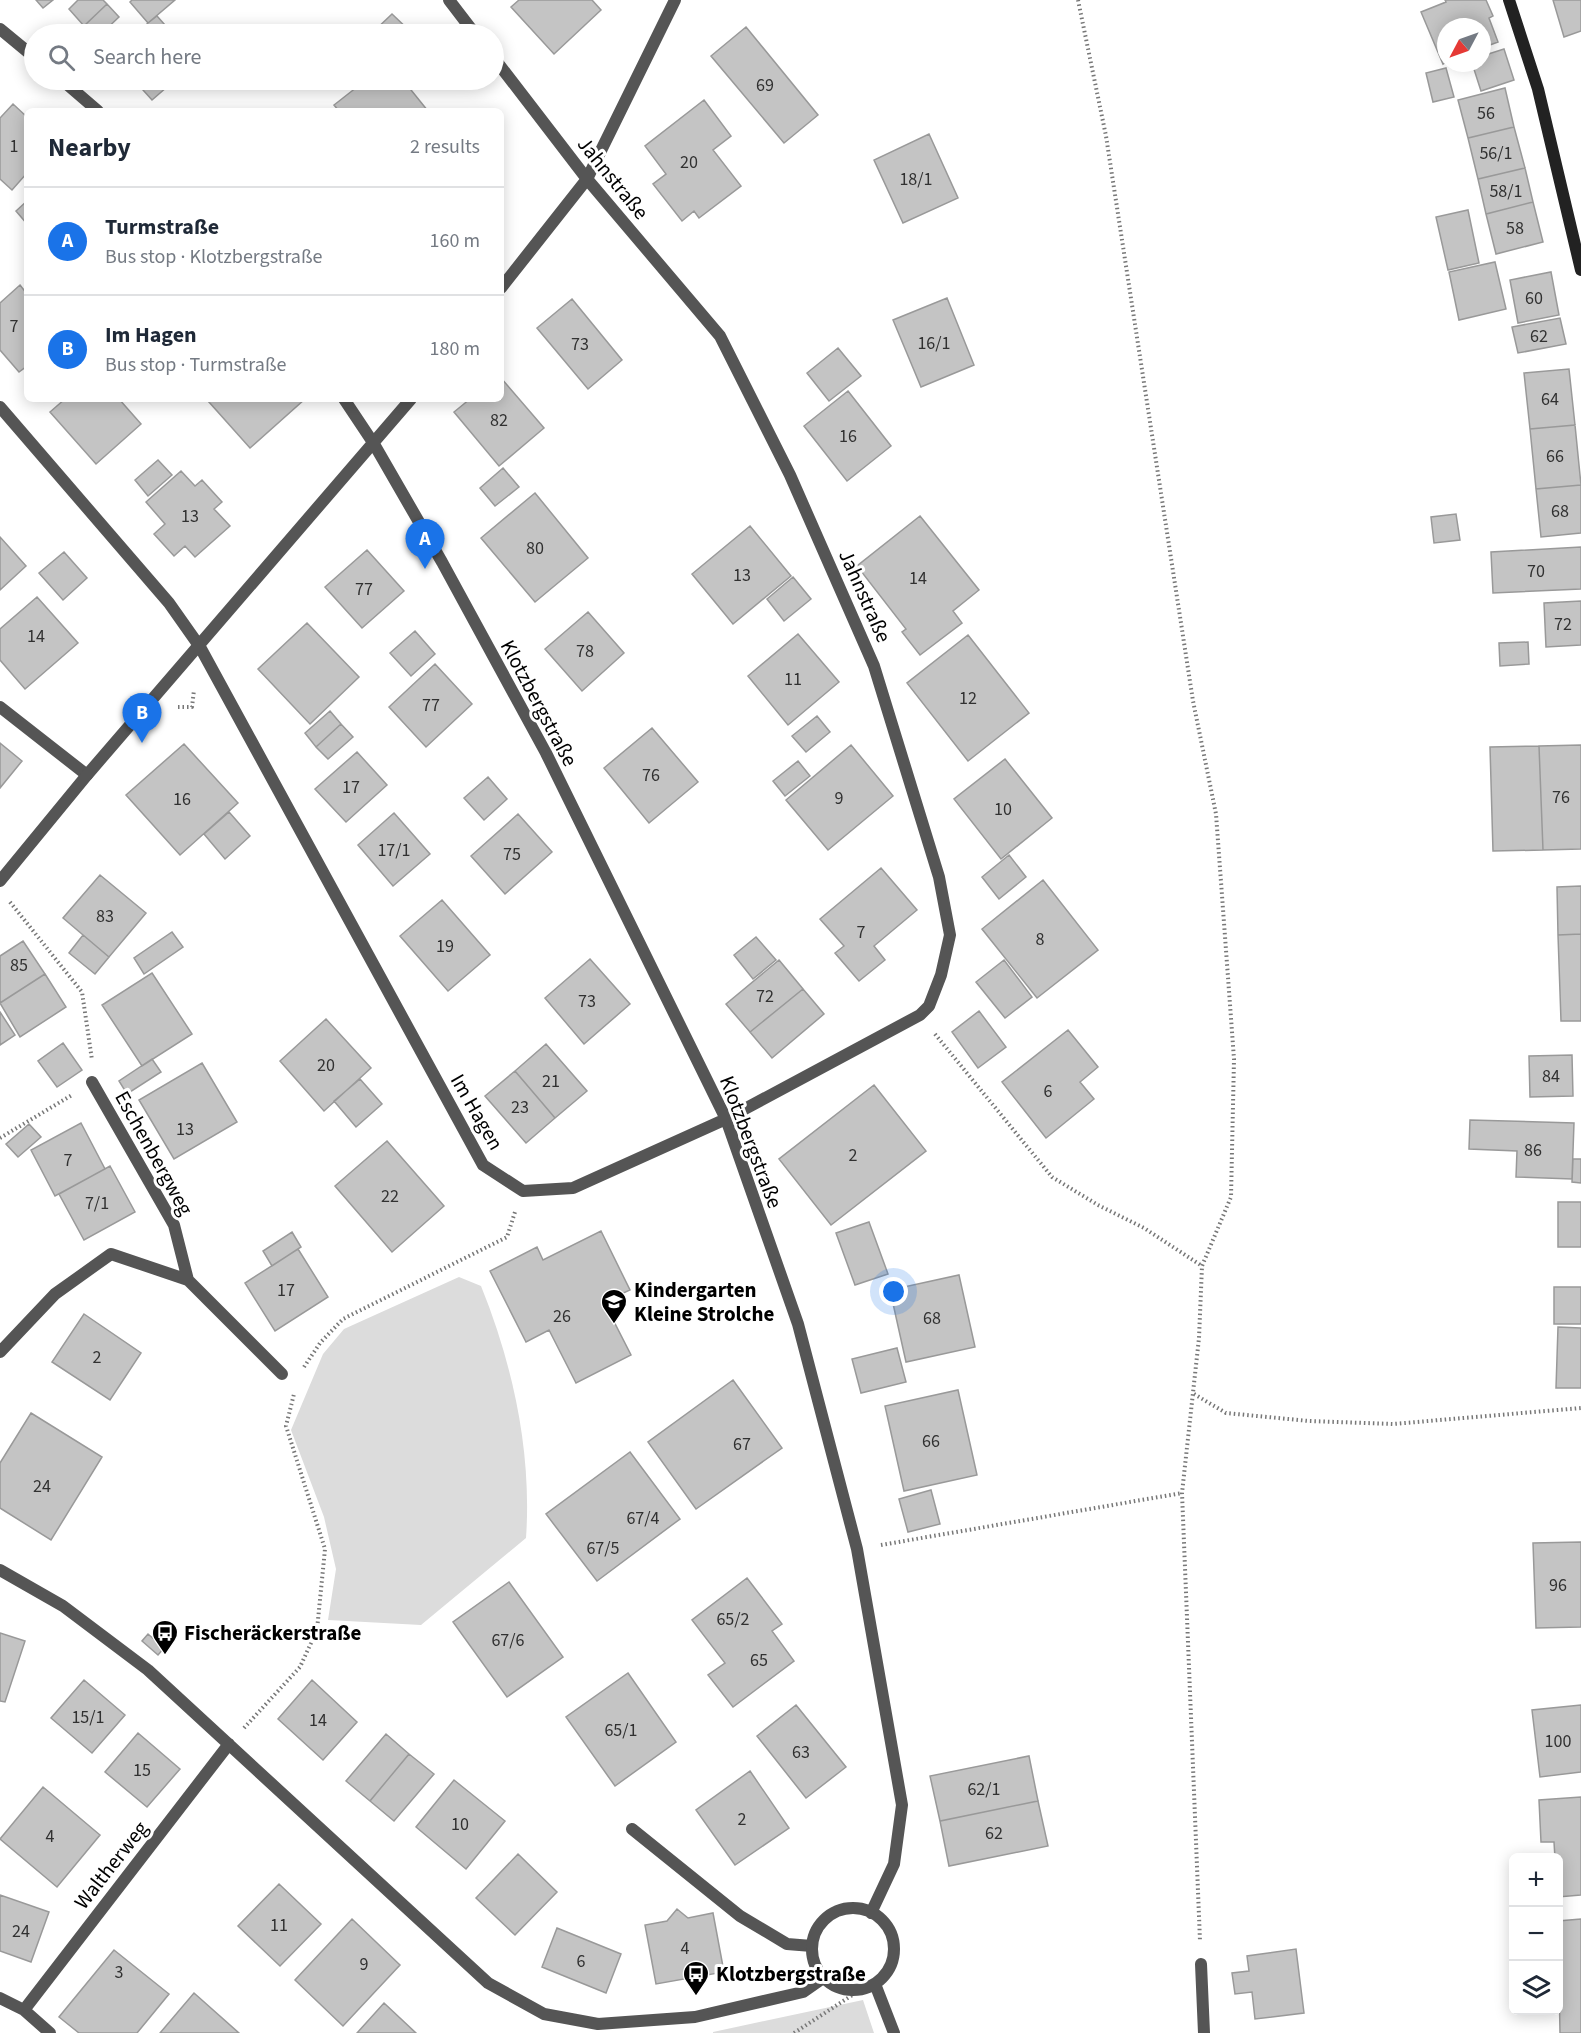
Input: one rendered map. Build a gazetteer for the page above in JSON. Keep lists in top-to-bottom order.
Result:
{
  "streets": {
    "street": [
      "Jahnstraße",
      "Klotzbergstraße",
      "Im Hagen",
      "Eschenbergweg",
      "Waltherweg"
    ]
  },
  "places": {
    "school or university": ["Kindergarten Kleine Strolche"],
    "bus stop": ["Fischeräckerstraße", "Klotzbergstraße"]
  },
  "house_numbers": [
    "69",
    "56",
    "1",
    "56/1",
    "20",
    "18/1",
    "58/1",
    "58",
    "60",
    "7",
    "62",
    "16/1",
    "73",
    "64",
    "82",
    "16",
    "66",
    "68",
    "13",
    "80",
    "70",
    "13",
    "14",
    "77",
    "72",
    "14",
    "78",
    "11",
    "12",
    "77",
    "76",
    "17",
    "76",
    "9",
    "16",
    "10",
    "17/1",
    "75",
    "83",
    "7",
    "8",
    "19",
    "85",
    "72",
    "73",
    "20",
    "84",
    "21",
    "6",
    "23",
    "13",
    "86",
    "2",
    "7",
    "22",
    "7/1",
    "17",
    "26",
    "68",
    "2",
    "66",
    "67",
    "24",
    "67/4",
    "67/5",
    "96",
    "65/2",
    "67/6",
    "65",
    "15/1",
    "14",
    "65/1",
    "100",
    "63",
    "15",
    "62/1",
    "2",
    "10",
    "62",
    "4",
    "11",
    "24",
    "4",
    "6",
    "9",
    "3"
  ],
  "north": "bottom left",
  "page": {
    "search": "Search here",
    "heading": ["Nearby", "2 results"],
    "list": [
      {
        "mark": "A",
        "name": "Turmstraße",
        "note": "Bus stop · Klotzbergstraße",
        "value": "160 m"
      },
      {
        "mark": "B",
        "name": "Im Hagen",
        "note": "Bus stop · Turmstraße",
        "value": "180 m"
      }
    ],
    "pins": ["A", "B"],
    "map_buttons": ["+", "−"]
  }
}
